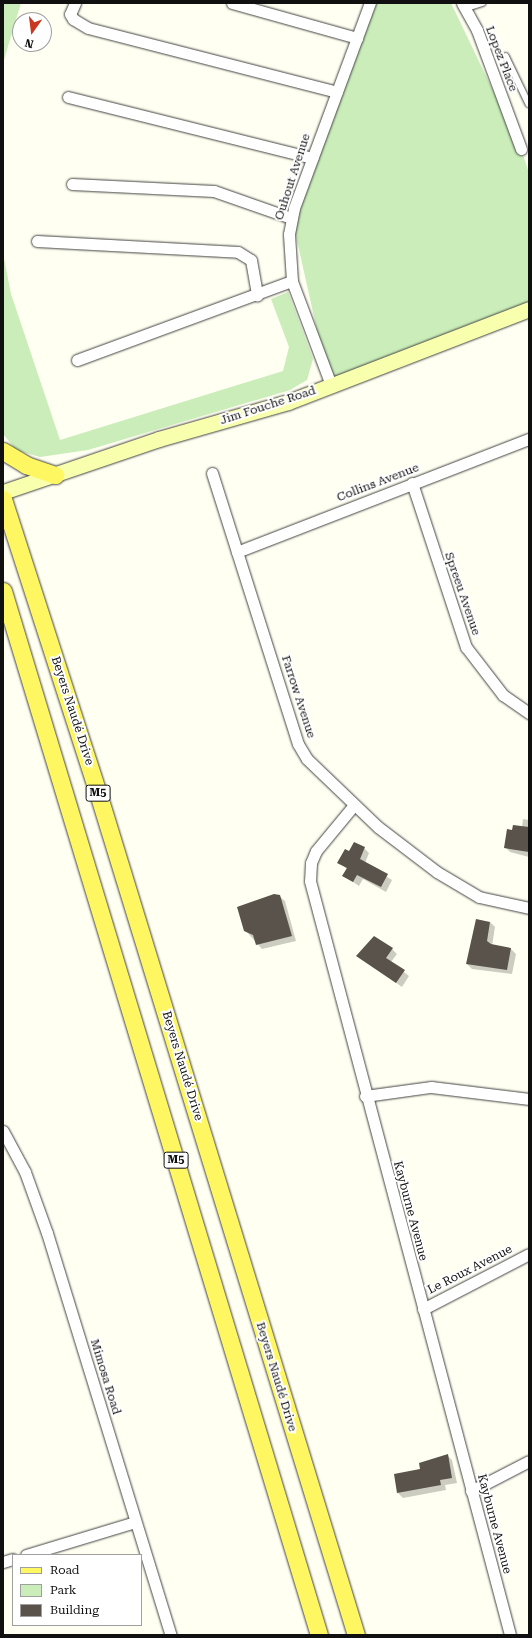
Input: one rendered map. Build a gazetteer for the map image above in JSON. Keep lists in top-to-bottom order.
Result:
{
  "streets": {
    "main road": ["Beyers Naudé Drive", "M5"],
    "street": [
      "Lopez Place",
      "Ouhout Avenue",
      "Jim Fouche Road",
      "Collins Avenue",
      "Spreeu Avenue",
      "Farrow Avenue",
      "Kayburne Avenue",
      "Le Roux Avenue",
      "Mimosa Road"
    ]
  },
  "crossings": [
    ["Ouhout Avenue", "Jim Fouche Road"],
    ["Collins Avenue", "Spreeu Avenue"],
    ["Collins Avenue", "Farrow Avenue"],
    ["Farrow Avenue", "Kayburne Avenue"],
    ["Kayburne Avenue", "Le Roux Avenue"]
  ],
  "legend": ["Road", "Park", "Building"],
  "north": "bottom"
}
